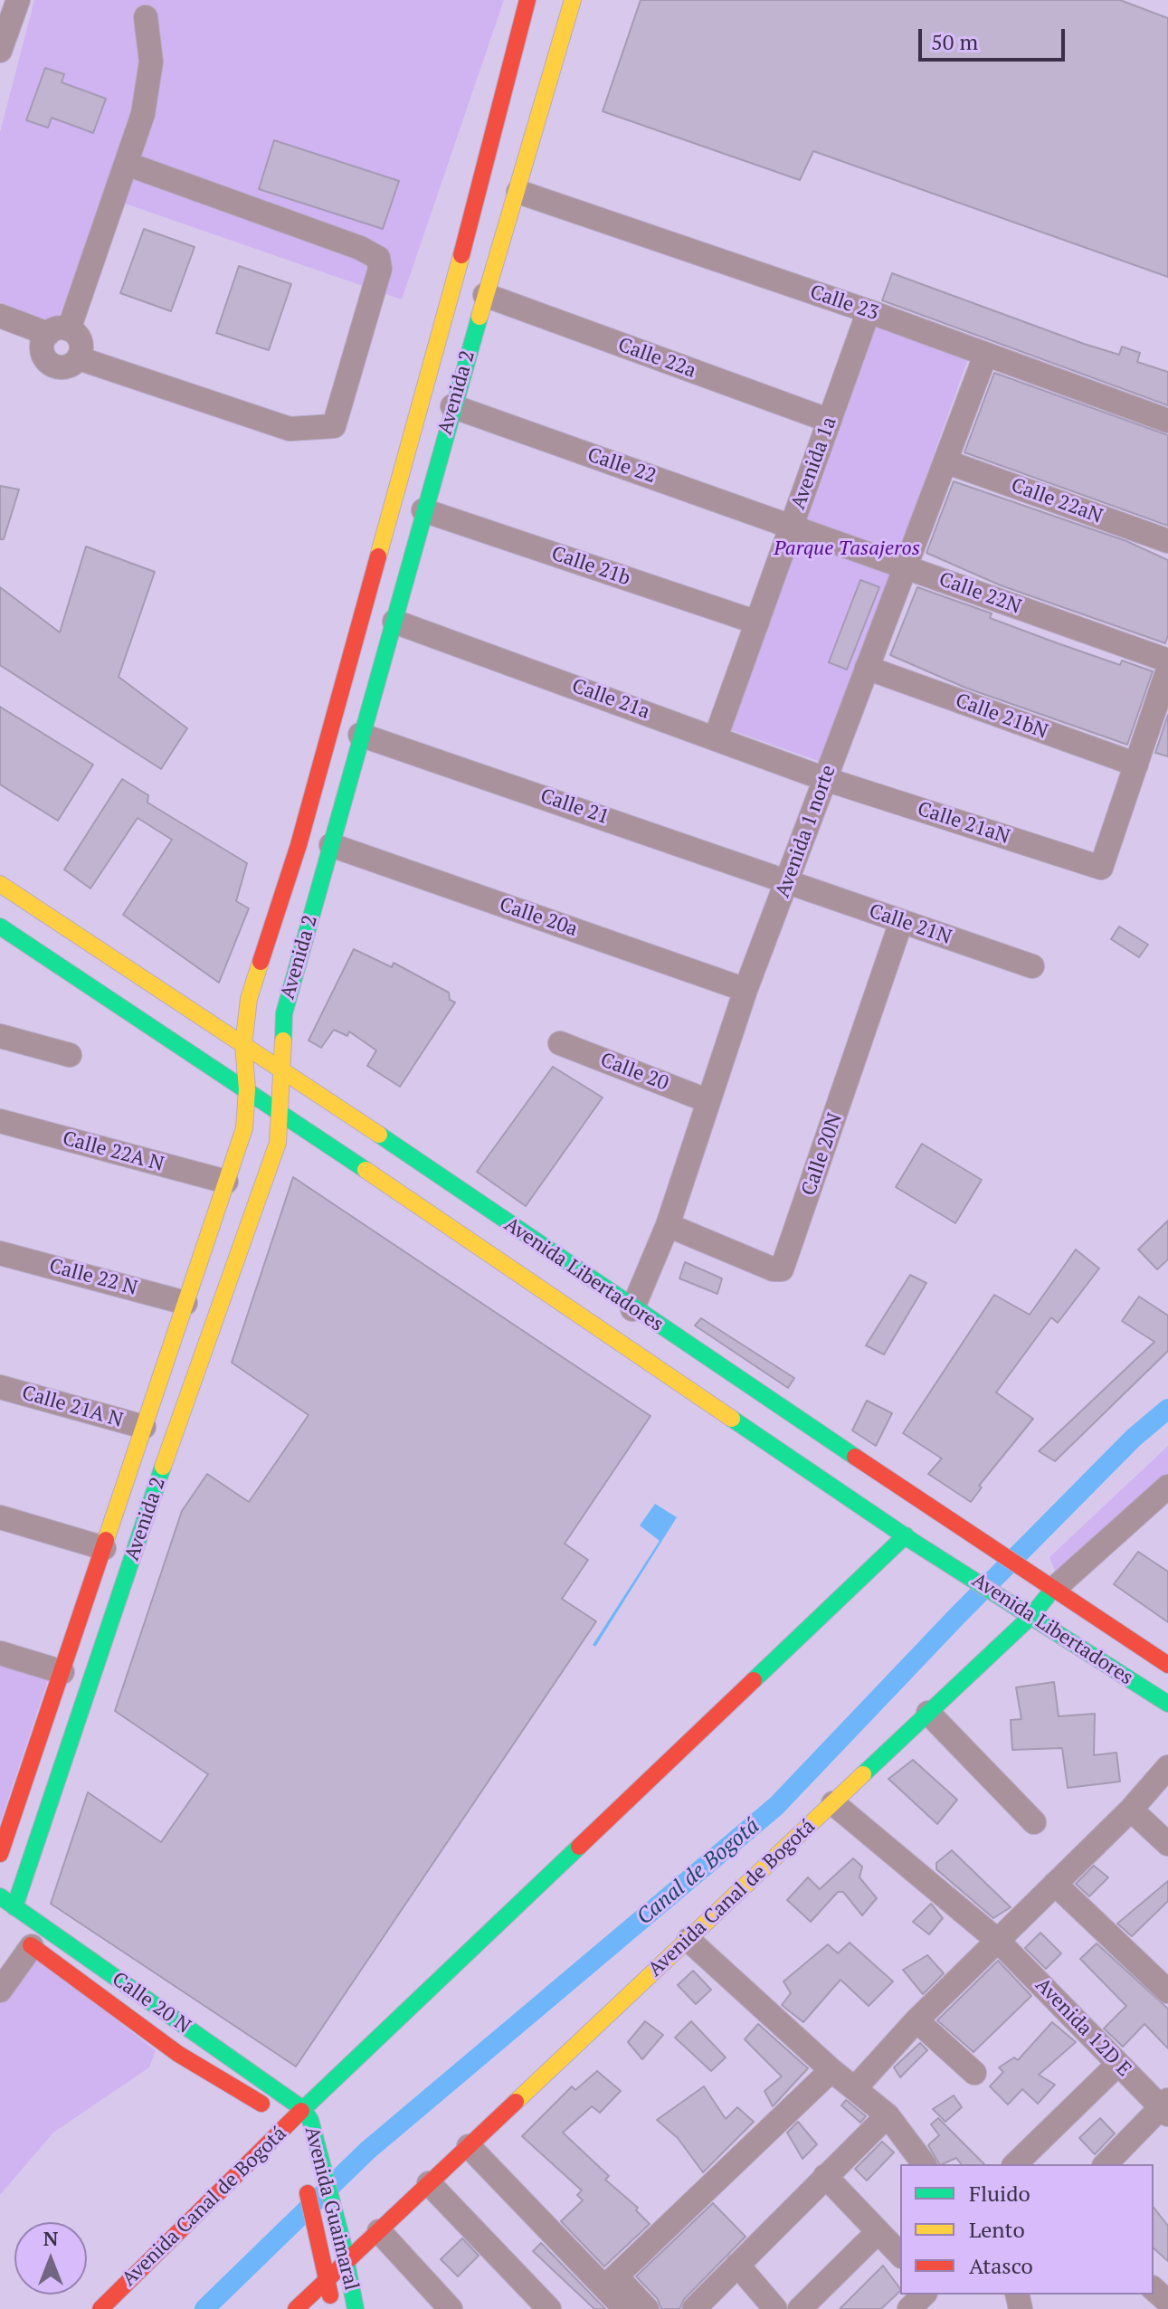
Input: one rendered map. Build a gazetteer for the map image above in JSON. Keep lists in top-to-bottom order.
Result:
{
  "streets": {
    "main road": [
      "Avenida 2",
      "Avenida Libertadores",
      "Avenida Canal de Bogotá",
      "Calle 20 N",
      "Avenida Guaimaral"
    ],
    "street": [
      "Calle 23",
      "Calle 22a",
      "Avenida 1a",
      "Calle 22",
      "Calle 22aN",
      "Calle 21b",
      "Calle 22N",
      "Calle 21a",
      "Calle 21bN",
      "Calle 21",
      "Calle 21aN",
      "Avenida 1 norte",
      "Calle 20a",
      "Calle 21N",
      "Calle 20",
      "Calle 22A N",
      "Calle 20N",
      "Calle 22 N",
      "Calle 21A N",
      "Avenida 12D E"
    ]
  },
  "crossings": [
    ["Calle 23", "Avenida 2"],
    ["Calle 23", "Avenida 1a"],
    ["Calle 23", "Avenida 1 norte"],
    ["Calle 22a", "Avenida 2"],
    ["Calle 22a", "Avenida 1a"],
    ["Avenida 2", "Calle 22"],
    ["Avenida 2", "Calle 21b"],
    ["Avenida 2", "Calle 21a"],
    ["Avenida 2", "Calle 21"],
    ["Avenida 2", "Calle 20a"],
    ["Avenida 2", "Calle 22A N"],
    ["Avenida 2", "Avenida Libertadores"],
    ["Avenida 2", "Calle 22 N"],
    ["Avenida 2", "Calle 21A N"],
    ["Avenida 2", "Calle 20 N"],
    ["Avenida 1a", "Calle 22"],
    ["Avenida 1a", "Calle 21b"],
    ["Avenida 1a", "Calle 22N"],
    ["Avenida 1a", "Calle 21a"],
    ["Calle 22", "Calle 22N"],
    ["Calle 22aN", "Avenida 1 norte"],
    ["Calle 22N", "Avenida 1 norte"],
    ["Calle 21a", "Calle 21aN"],
    ["Calle 21a", "Avenida 1 norte"],
    ["Calle 21bN", "Calle 21aN"],
    ["Calle 21bN", "Avenida 1 norte"],
    ["Calle 21", "Avenida 1 norte"],
    ["Calle 21", "Calle 21N"],
    ["Calle 21aN", "Avenida 1 norte"],
    ["Avenida 1 norte", "Calle 20a"],
    ["Avenida 1 norte", "Calle 21N"],
    ["Avenida 1 norte", "Calle 20"],
    ["Avenida 1 norte", "Calle 20N"],
    ["Avenida 1 norte", "Avenida Libertadores"],
    ["Calle 21N", "Calle 20N"],
    ["Avenida Libertadores", "Avenida Canal de Bogotá"],
    ["Avenida Canal de Bogotá", "Calle 20 N"],
    ["Avenida Canal de Bogotá", "Avenida 12D E"],
    ["Avenida Canal de Bogotá", "Avenida Guaimaral"],
    ["Calle 20 N", "Avenida Guaimaral"]
  ],
  "water": ["Canal de Bogotá"],
  "parks": ["Parque Tasajeros"],
  "legend": ["Fluido", "Lento", "Atasco"],
  "scale_bar": "50 m",
  "north": "top"
}
